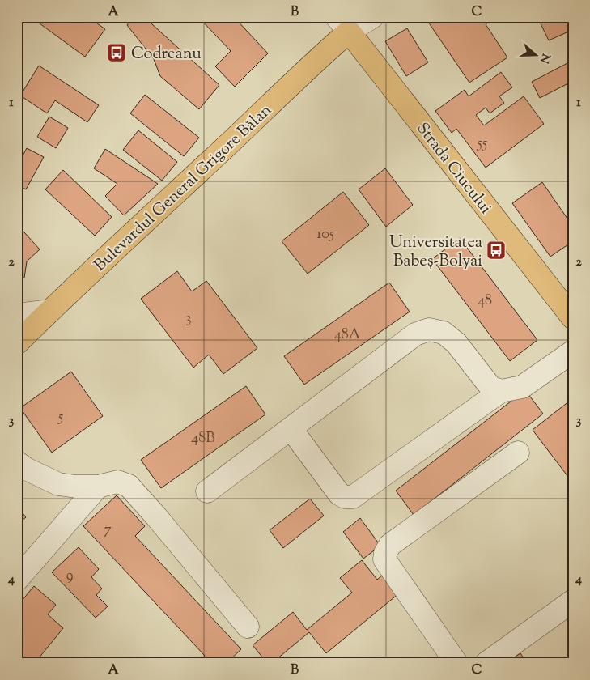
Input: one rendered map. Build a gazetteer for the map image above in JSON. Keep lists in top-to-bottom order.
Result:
{
  "streets": {
    "main road": ["Strada Ciucului", "Bulevardul General Grigore Bălan"]
  },
  "crossings": [
    ["Strada Ciucului", "Bulevardul General Grigore Bălan"]
  ],
  "places": {
    "bus stop": ["Codreanu", "Universitatea Babeș-Bolyai"]
  },
  "house_numbers": [
    "55",
    "105",
    "48",
    "3",
    "48A",
    "5",
    "48B",
    "7",
    "9"
  ],
  "north": "right",
  "grid": {
    "columns": ["A", "B", "C"],
    "rows": [
      "1",
      "2",
      "3",
      "4"
    ]
  }
}
